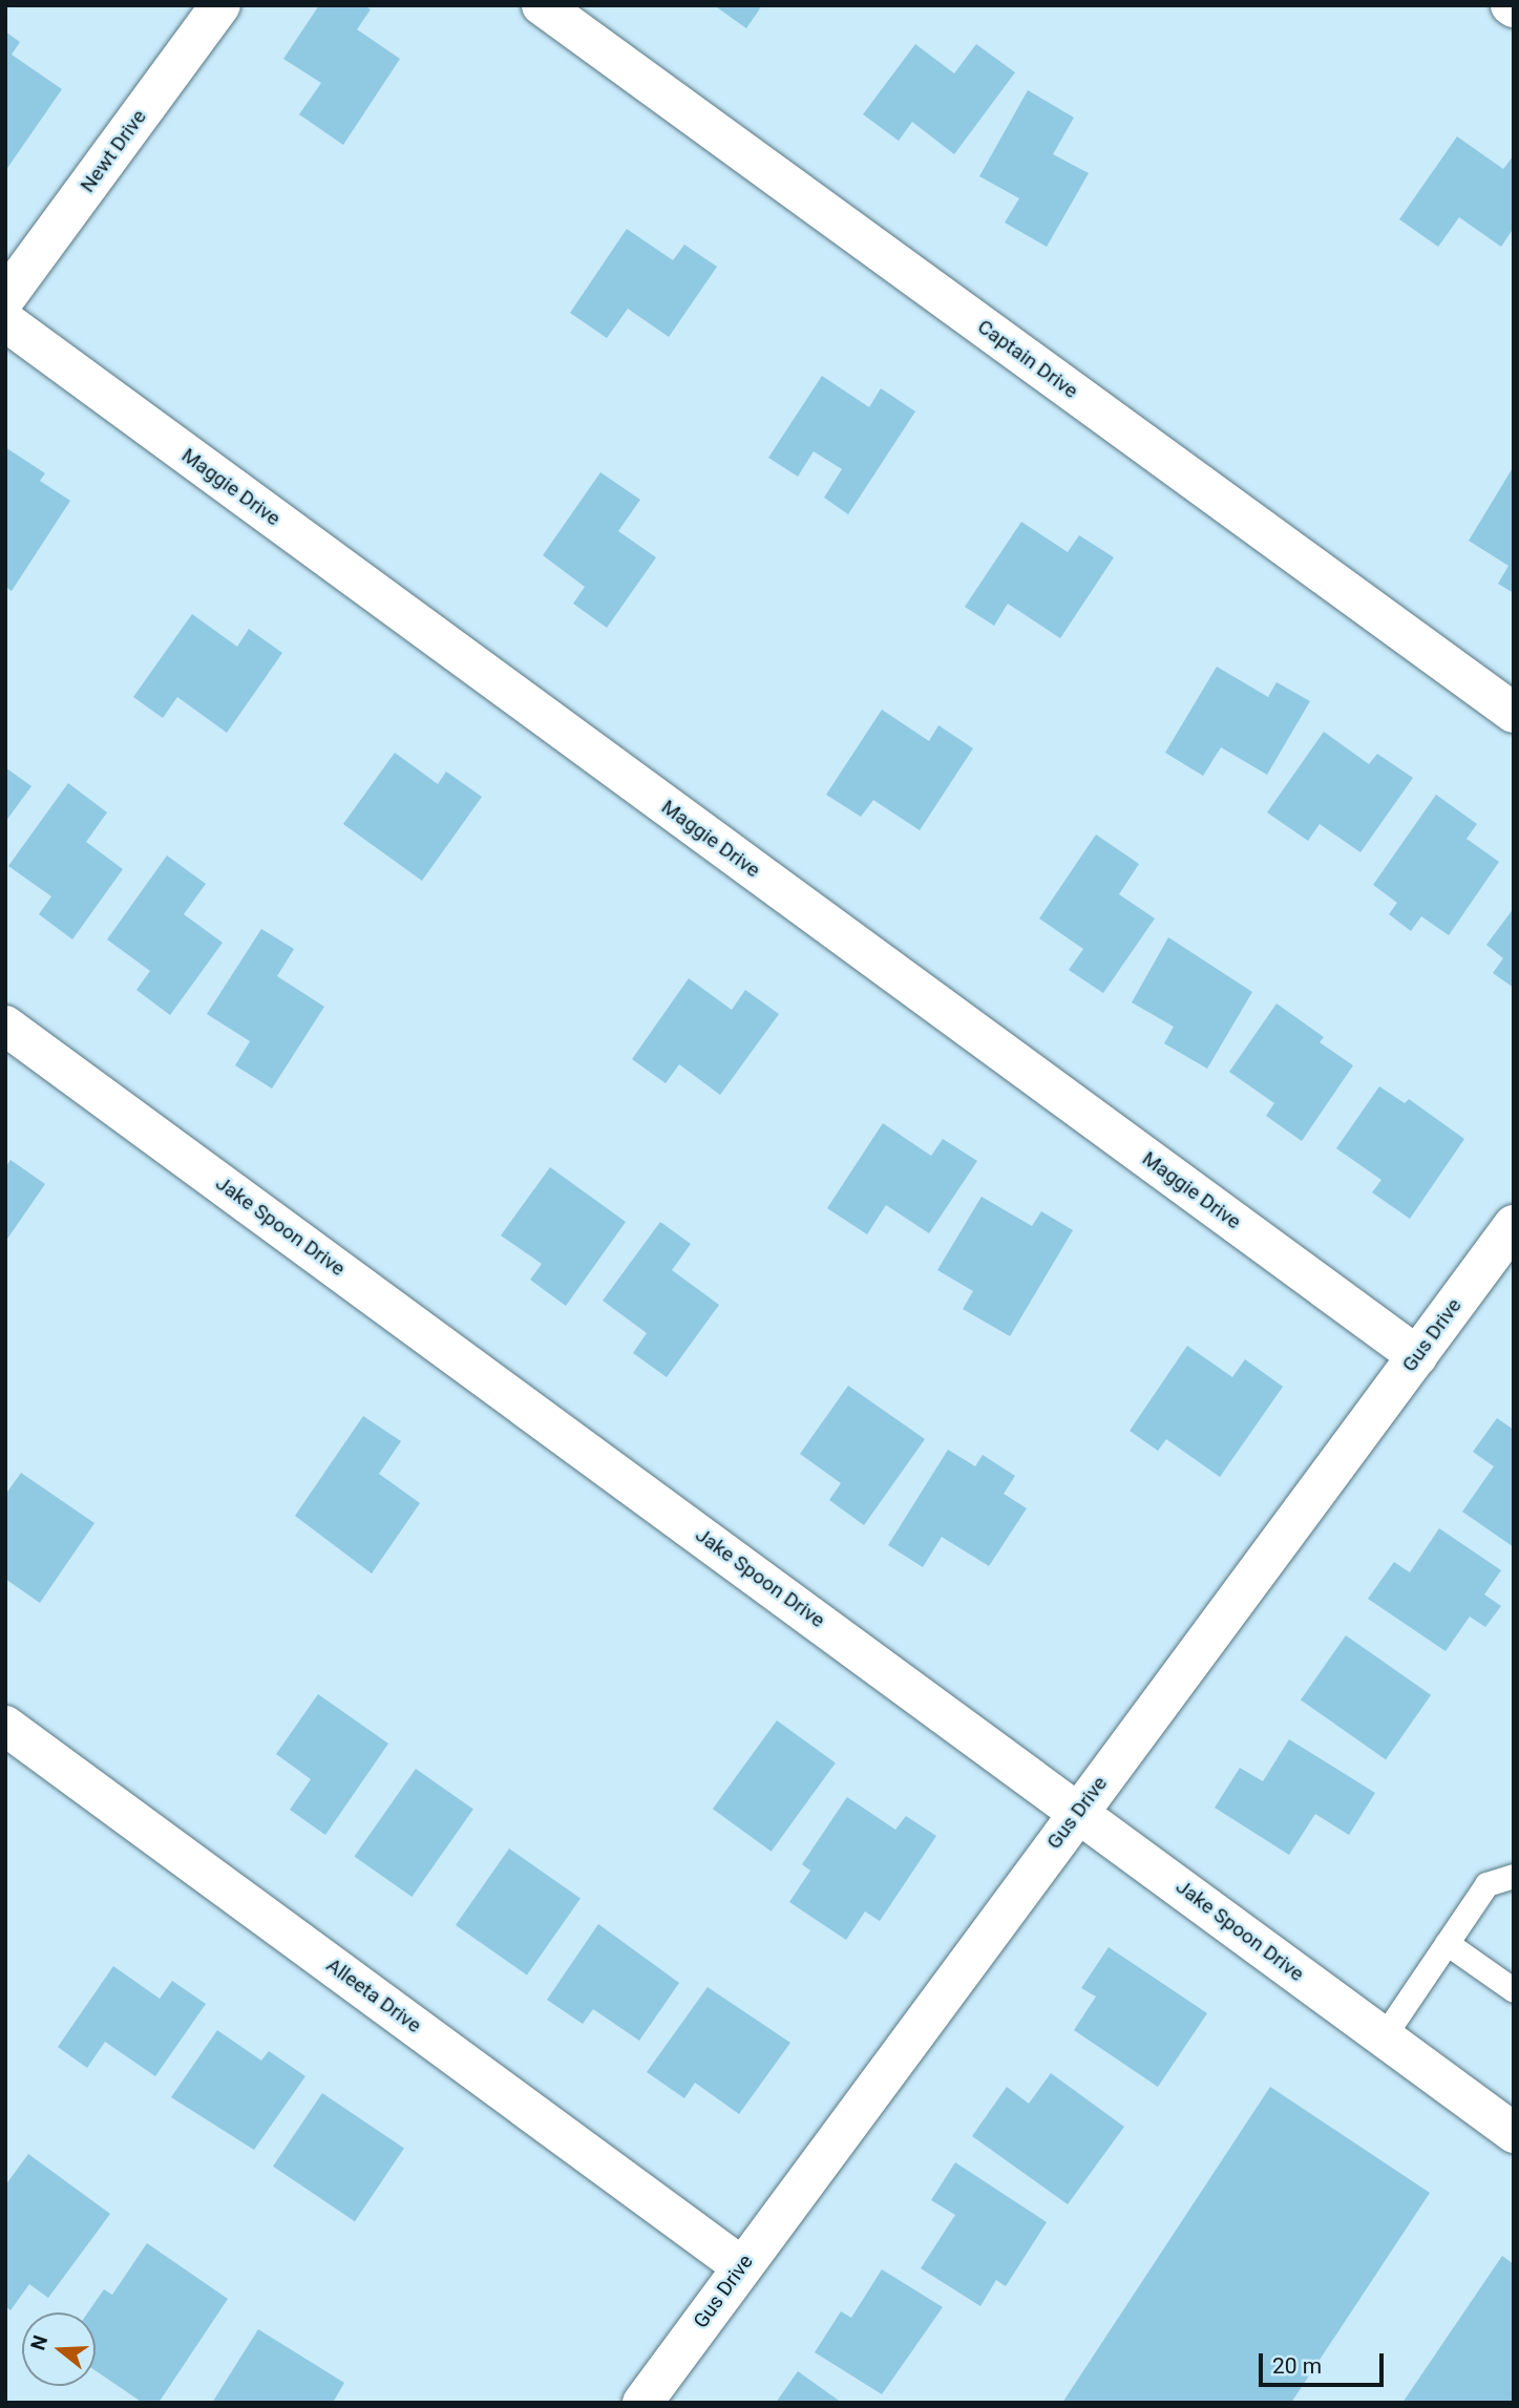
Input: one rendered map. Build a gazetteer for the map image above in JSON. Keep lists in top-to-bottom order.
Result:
{
  "streets": {
    "street": [
      "Newt Drive",
      "Captain Drive",
      "Maggie Drive",
      "Jake Spoon Drive",
      "Gus Drive",
      "Alleeta Drive"
    ]
  },
  "crossings": [
    ["Maggie Drive", "Gus Drive"],
    ["Jake Spoon Drive", "Gus Drive"],
    ["Gus Drive", "Alleeta Drive"]
  ],
  "scale_bar": "20 m",
  "north": "left"
}
